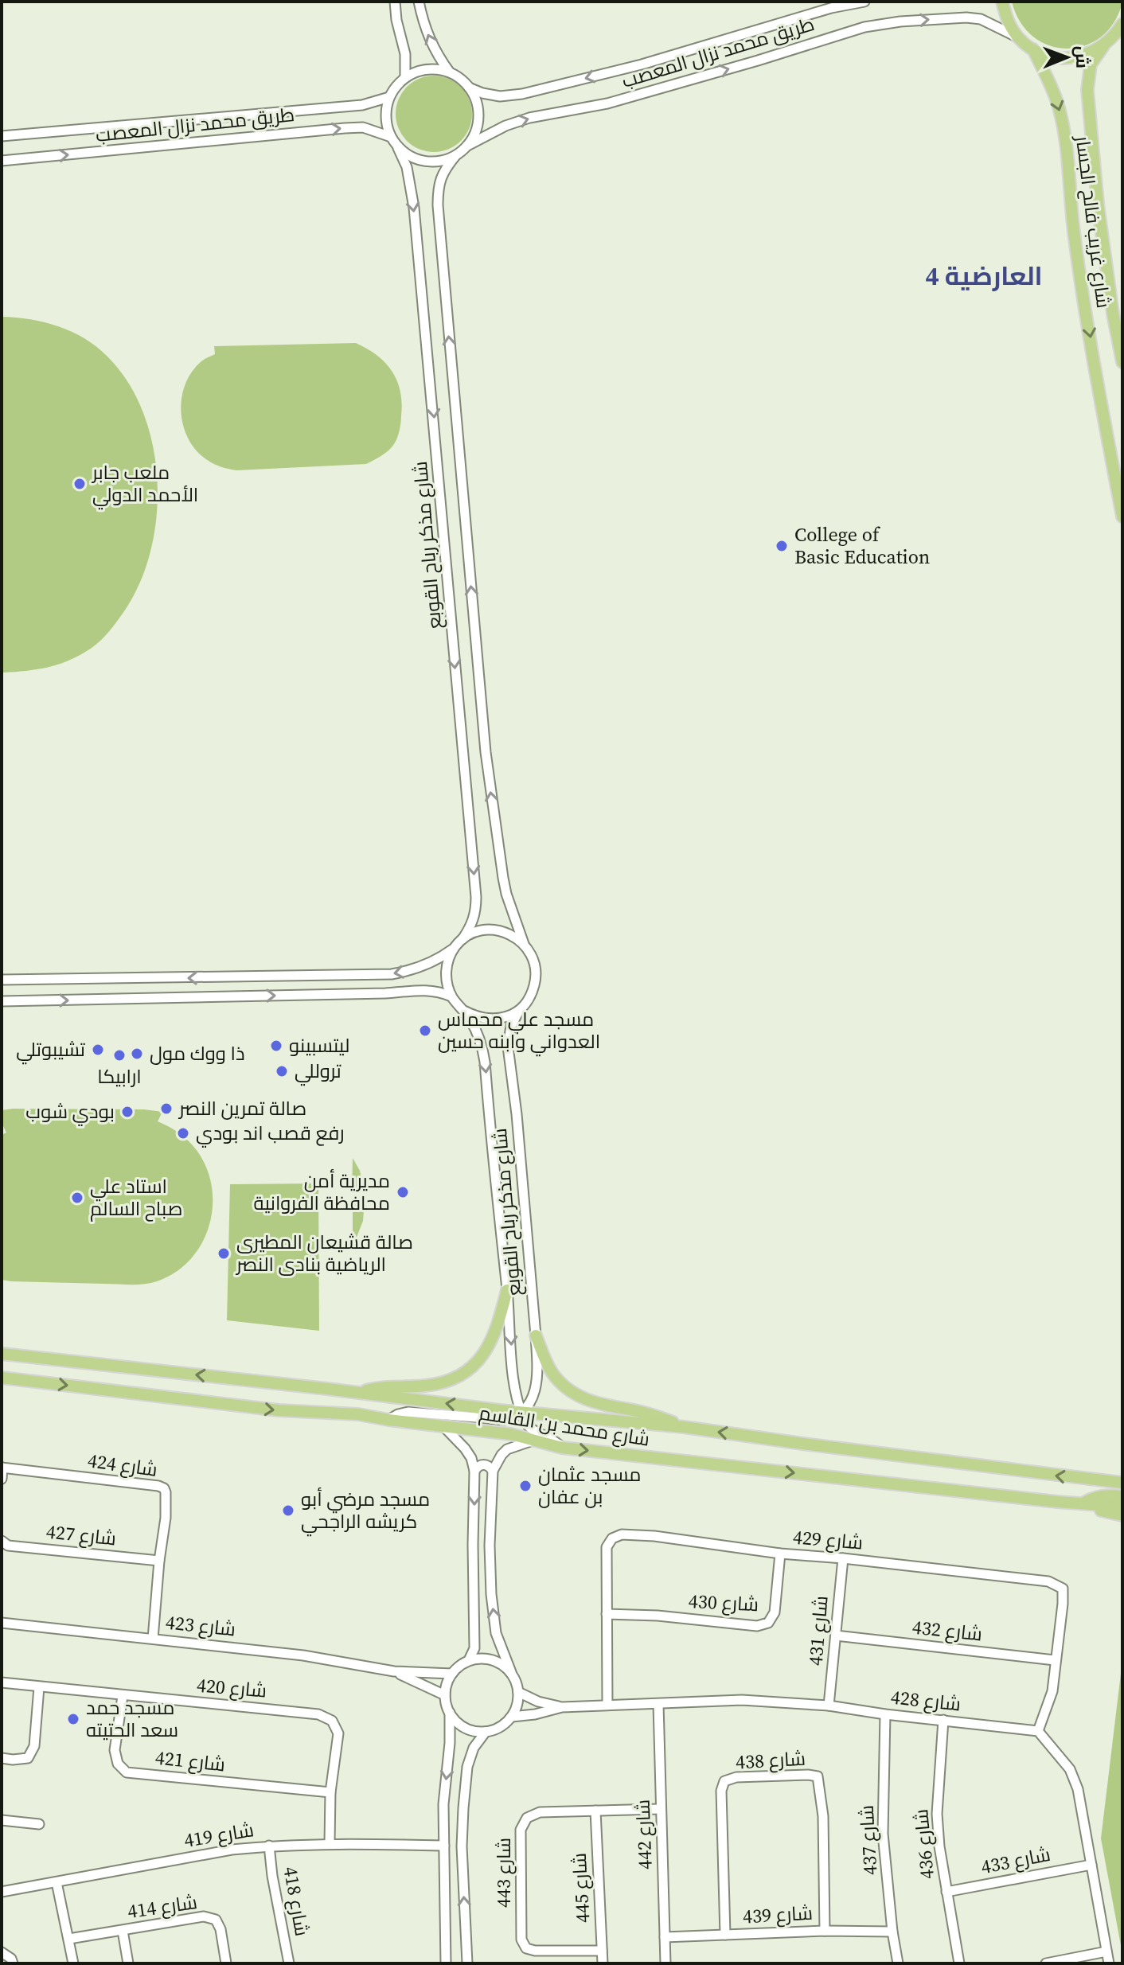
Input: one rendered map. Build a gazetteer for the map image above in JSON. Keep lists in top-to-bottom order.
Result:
{
  "streets": {
    "main road": ["شارع غريب فالح الجسار", "شارع محمد بن القاسم"],
    "street": [
      "طريق محمد نزال المعصب",
      "شارع مذكر رباح القوبع",
      "شارع 424",
      "شارع 427",
      "شارع 429",
      "شارع 430",
      "شارع 423",
      "شارع 431",
      "شارع 432",
      "شارع 420",
      "شارع 428",
      "شارع 438",
      "شارع 421",
      "شارع 442",
      "شارع 419",
      "شارع 437",
      "شارع 436",
      "شارع 433",
      "شارع 443",
      "شارع 445",
      "شارع 418",
      "شارع 414",
      "شارع 439"
    ]
  },
  "crossings": [
    ["طريق محمد نزال المعصب", "شارع مذكر رباح القوبع"],
    ["شارع مذكر رباح القوبع", "شارع محمد بن القاسم"],
    ["شارع 424", "شارع 427"],
    ["شارع 424", "شارع 423"],
    ["شارع 429", "شارع 430"],
    ["شارع 429", "شارع 431"],
    ["شارع 429", "شارع 432"],
    ["شارع 429", "شارع 428"],
    ["شارع 423", "شارع 428"],
    ["شارع 431", "شارع 432"],
    ["شارع 431", "شارع 428"],
    ["شارع 420", "شارع 421"],
    ["شارع 420", "شارع 419"],
    ["شارع 428", "شارع 442"],
    ["شارع 428", "شارع 437"],
    ["شارع 428", "شارع 436"],
    ["شارع 438", "شارع 439"],
    ["شارع 442", "شارع 443"],
    ["شارع 442", "شارع 439"],
    ["شارع 419", "شارع 418"],
    ["شارع 437", "شارع 439"],
    ["شارع 436", "شارع 433"],
    ["شارع 443", "شارع 445"]
  ],
  "districts": ["العارضية 4"],
  "places": [
    "ملعب جابر الأحمد الدولي",
    "College of Basic Education",
    "مسجد علي محماس العدواني وابنه حسين",
    "ليتسبينو",
    "تشيبوتلي",
    "ذا ووك مول",
    "ارابيكا",
    "تروللي",
    "صالة تمرين النصر",
    "بودي شوب",
    "رفع قصب اند بودي",
    "مديرية أمن محافظة الفروانية",
    "استاد علي صباح السالم",
    "صالة قشيعان المطيرى الرياضية بنادى النصر",
    "مسجد عثمان بن عفان",
    "مسجد مرضي أبو كريشه الراجحي",
    "مسجد حمد سعد الحتيته"
  ],
  "north": "right"
}
